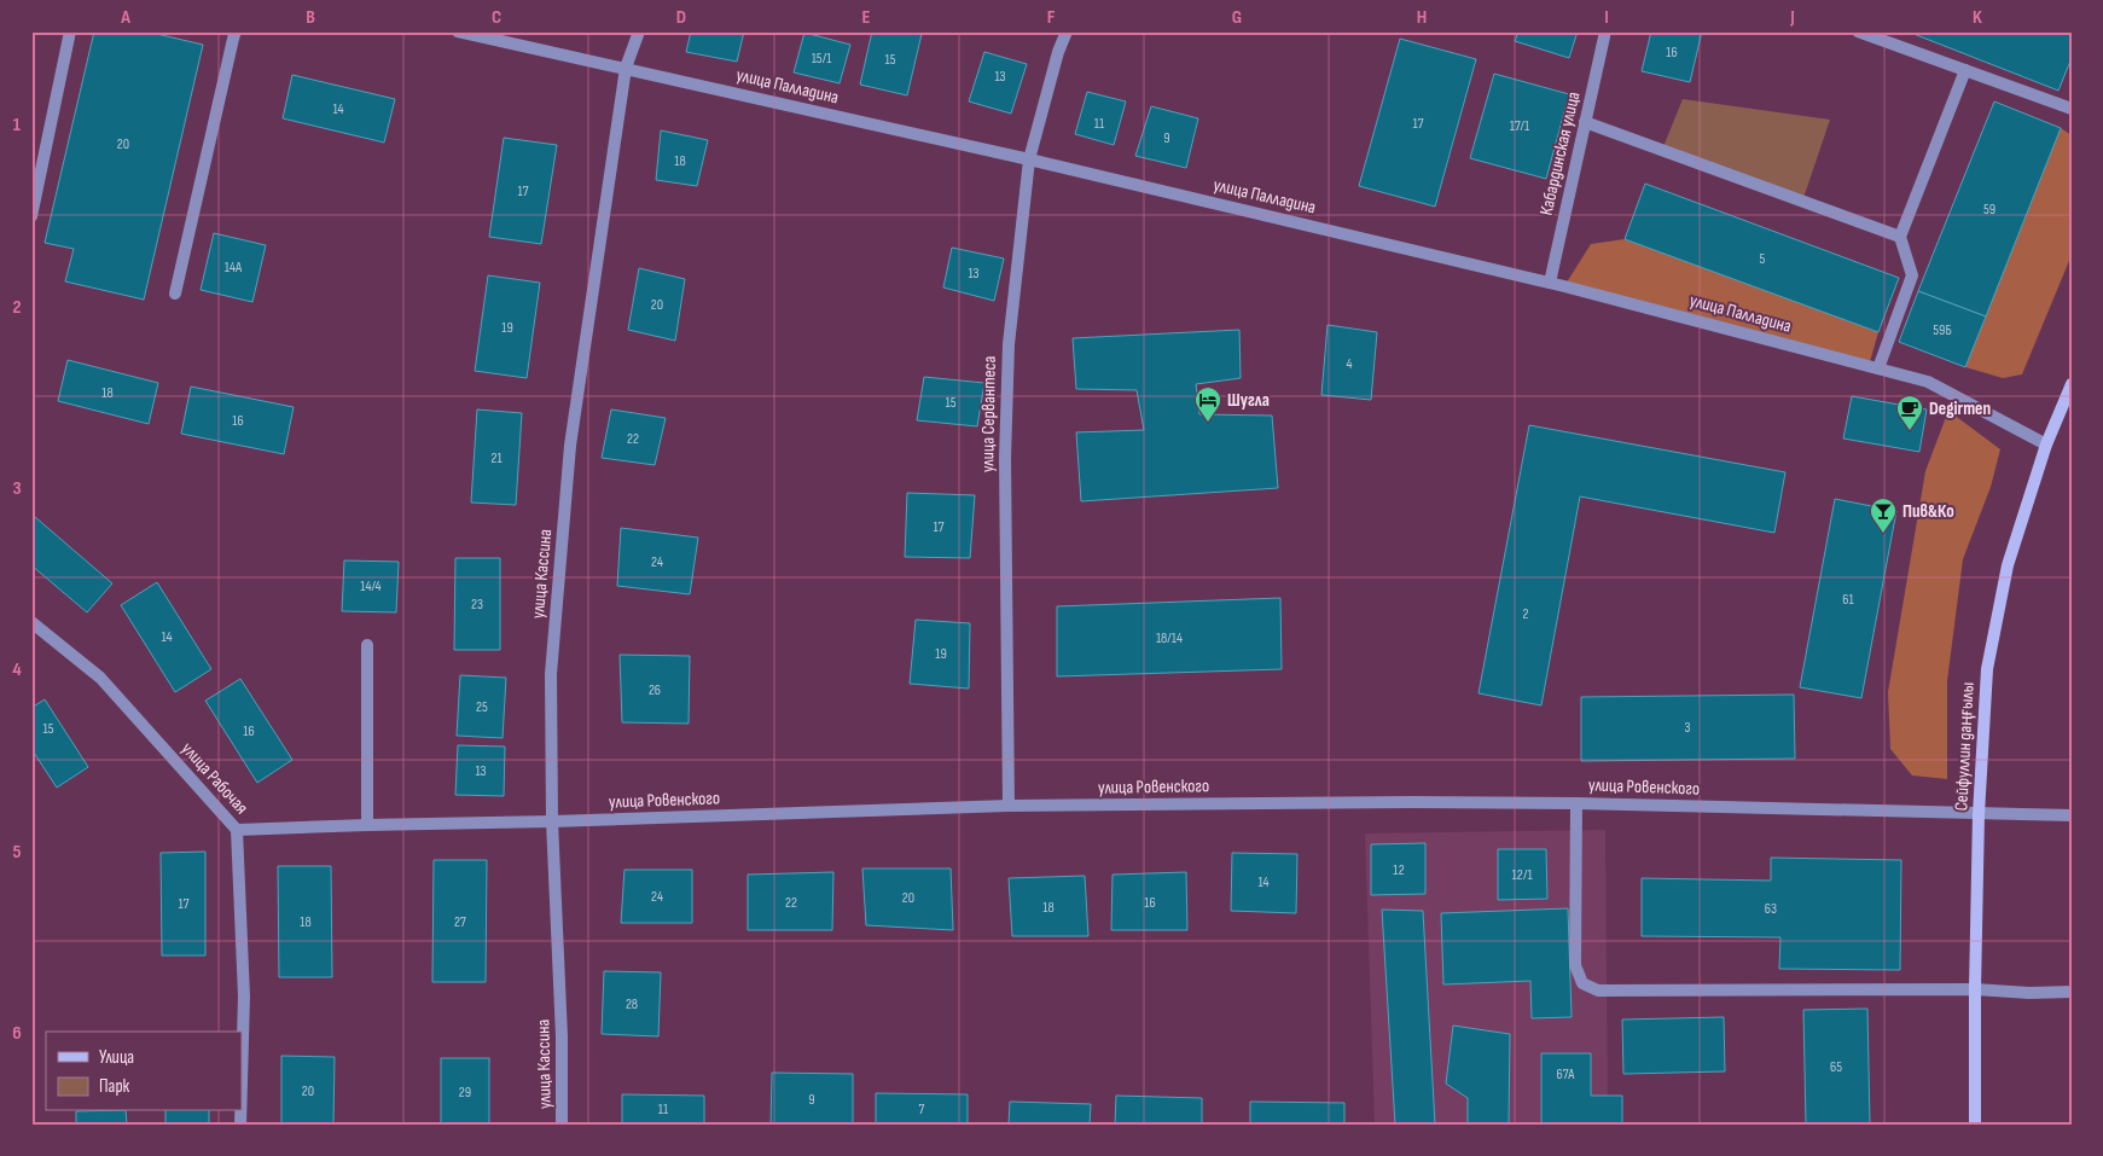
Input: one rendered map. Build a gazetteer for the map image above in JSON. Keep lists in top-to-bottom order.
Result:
{
  "streets": {
    "main road": ["Сейфуллин даңғылы"],
    "street": [
      "улица Палладина",
      "Кабардинская улица",
      "улица Сервантеса",
      "улица Кассина",
      "улица Рабочая",
      "улица Ровенского"
    ]
  },
  "crossings": [
    ["улица Палладина", "Кабардинская улица"],
    ["улица Палладина", "улица Сервантеса"],
    ["улица Палладина", "улица Кассина"],
    ["улица Палладина", "Сейфуллин даңғылы"],
    ["улица Сервантеса", "улица Ровенского"],
    ["улица Кассина", "улица Ровенского"],
    ["Сейфуллин даңғылы", "улица Ровенского"],
    ["улица Рабочая", "улица Ровенского"]
  ],
  "places": {
    "hotel": ["Шугла"],
    "cafe": ["Degirmen"],
    "bar": ["Пив&Ко"]
  },
  "house_numbers": [
    "16",
    "15/1",
    "15",
    "13",
    "14",
    "11",
    "17",
    "17/1",
    "9",
    "20",
    "18",
    "17",
    "59",
    "5",
    "14А",
    "13",
    "20",
    "19",
    "59Б",
    "4",
    "18",
    "15",
    "16",
    "22",
    "21",
    "17",
    "24",
    "14/4",
    "61",
    "23",
    "2",
    "14",
    "18/14",
    "19",
    "26",
    "25",
    "3",
    "15",
    "16",
    "13",
    "12",
    "12/1",
    "14",
    "24",
    "20",
    "22",
    "16",
    "17",
    "18",
    "63",
    "18",
    "27",
    "28",
    "65",
    "67А",
    "20",
    "29",
    "9",
    "11",
    "7"
  ],
  "legend": ["Улица", "Парк"],
  "grid": {
    "columns": [
      "A",
      "B",
      "C",
      "D",
      "E",
      "F",
      "G",
      "H",
      "I",
      "J",
      "K"
    ],
    "rows": [
      "1",
      "2",
      "3",
      "4",
      "5",
      "6"
    ]
  }
}
